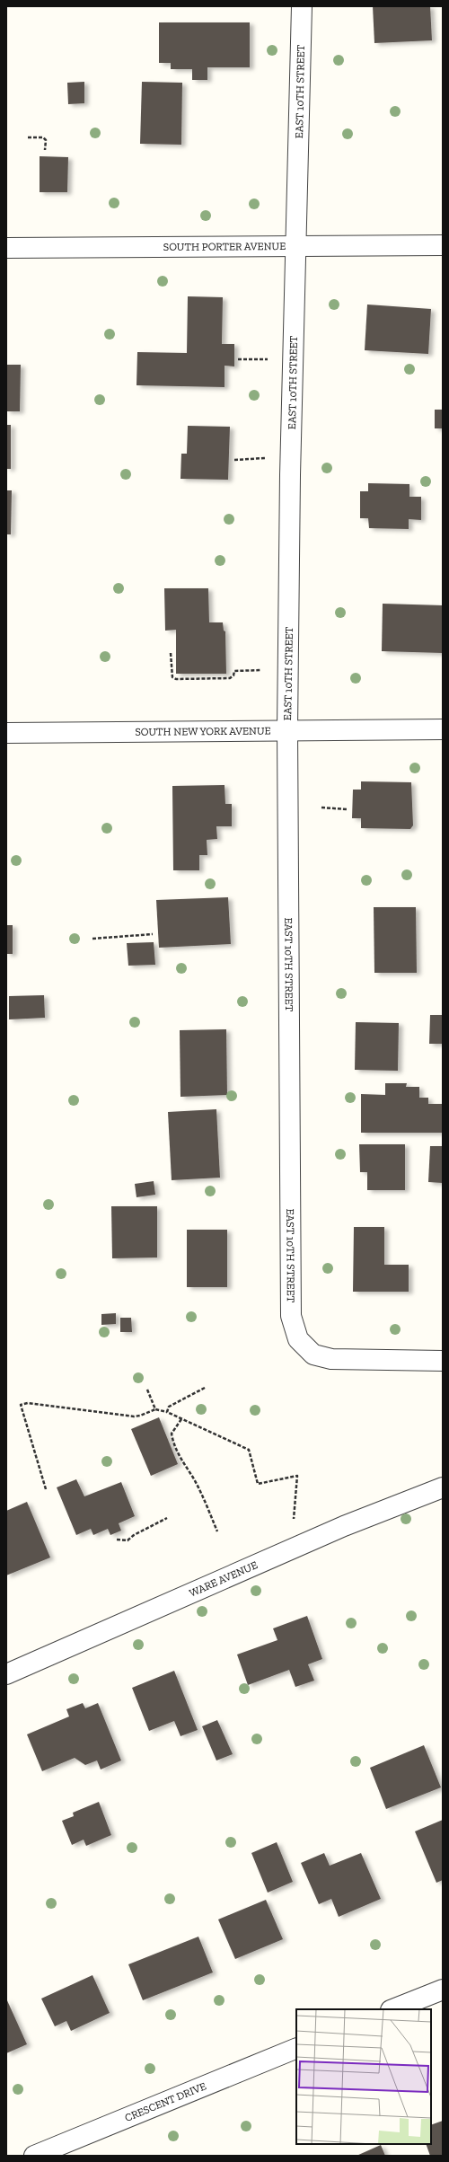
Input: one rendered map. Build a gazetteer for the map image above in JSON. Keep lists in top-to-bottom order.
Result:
{
  "streets": {
    "street": [
      "EAST 10TH STREET",
      "SOUTH PORTER AVENUE",
      "SOUTH NEW YORK AVENUE",
      "WARE AVENUE",
      "CRESCENT DRIVE"
    ]
  },
  "crossings": [
    ["EAST 10TH STREET", "SOUTH PORTER AVENUE"],
    ["EAST 10TH STREET", "SOUTH NEW YORK AVENUE"]
  ]
}
